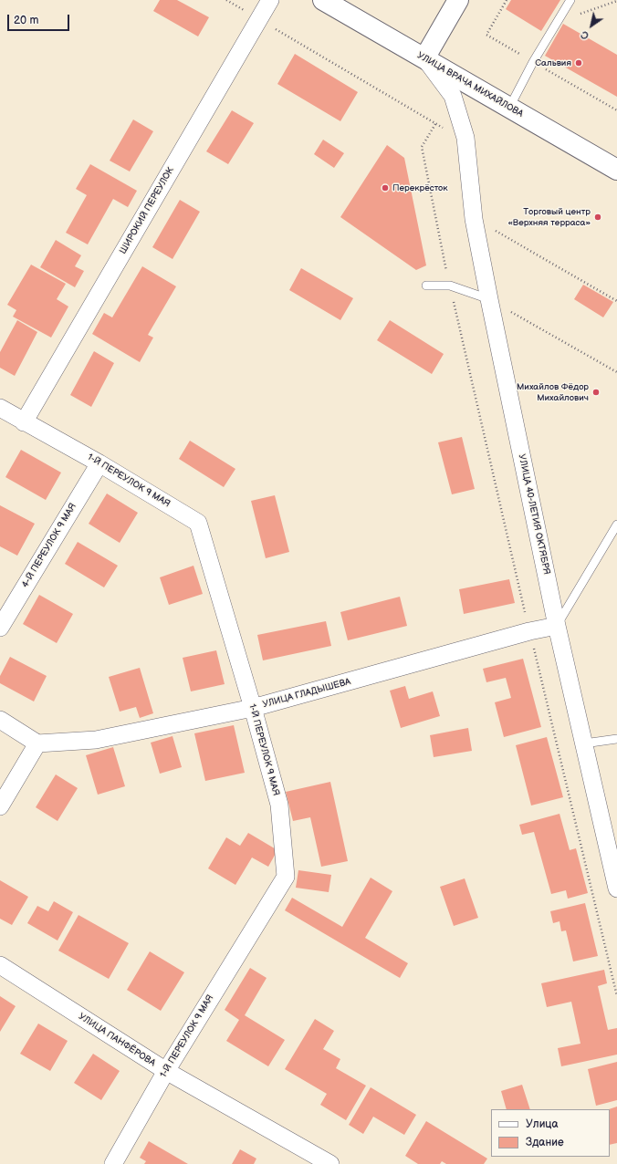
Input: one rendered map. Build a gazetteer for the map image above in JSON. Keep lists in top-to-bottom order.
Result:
{
  "streets": {
    "main road": ["УЛИЦА ВРАЧА МИХАЙЛОВА"],
    "street": [
      "ШИРОКИЙ ПЕРЕУЛОК",
      "1-Й ПЕРЕУЛОК 9 МАЯ",
      "УЛИЦА 40-ЛЕТИЯ ОКТЯБРЯ",
      "4-Й ПЕРЕУЛОК 9 МАЯ",
      "УЛИЦА ГЛАДЫШЕВА",
      "УЛИЦА ПАНФЁРОВА"
    ]
  },
  "crossings": [
    ["УЛИЦА ВРАЧА МИХАЙЛОВА", "УЛИЦА 40-ЛЕТИЯ ОКТЯБРЯ"],
    ["ШИРОКИЙ ПЕРЕУЛОК", "1-Й ПЕРЕУЛОК 9 МАЯ"],
    ["1-Й ПЕРЕУЛОК 9 МАЯ", "4-Й ПЕРЕУЛОК 9 МАЯ"],
    ["1-Й ПЕРЕУЛОК 9 МАЯ", "УЛИЦА ГЛАДЫШЕВА"],
    ["1-Й ПЕРЕУЛОК 9 МАЯ", "УЛИЦА ПАНФЁРОВА"],
    ["УЛИЦА 40-ЛЕТИЯ ОКТЯБРЯ", "УЛИЦА ГЛАДЫШЕВА"]
  ],
  "places": [
    "Сальвия",
    "Перекрёсток",
    "Торговый центр «Верхняя терраса»",
    "Михайлов Фёдор Михайлович"
  ],
  "legend": ["Улица", "Здание"],
  "scale_bar": "20 m",
  "north": "bottom left"
}
